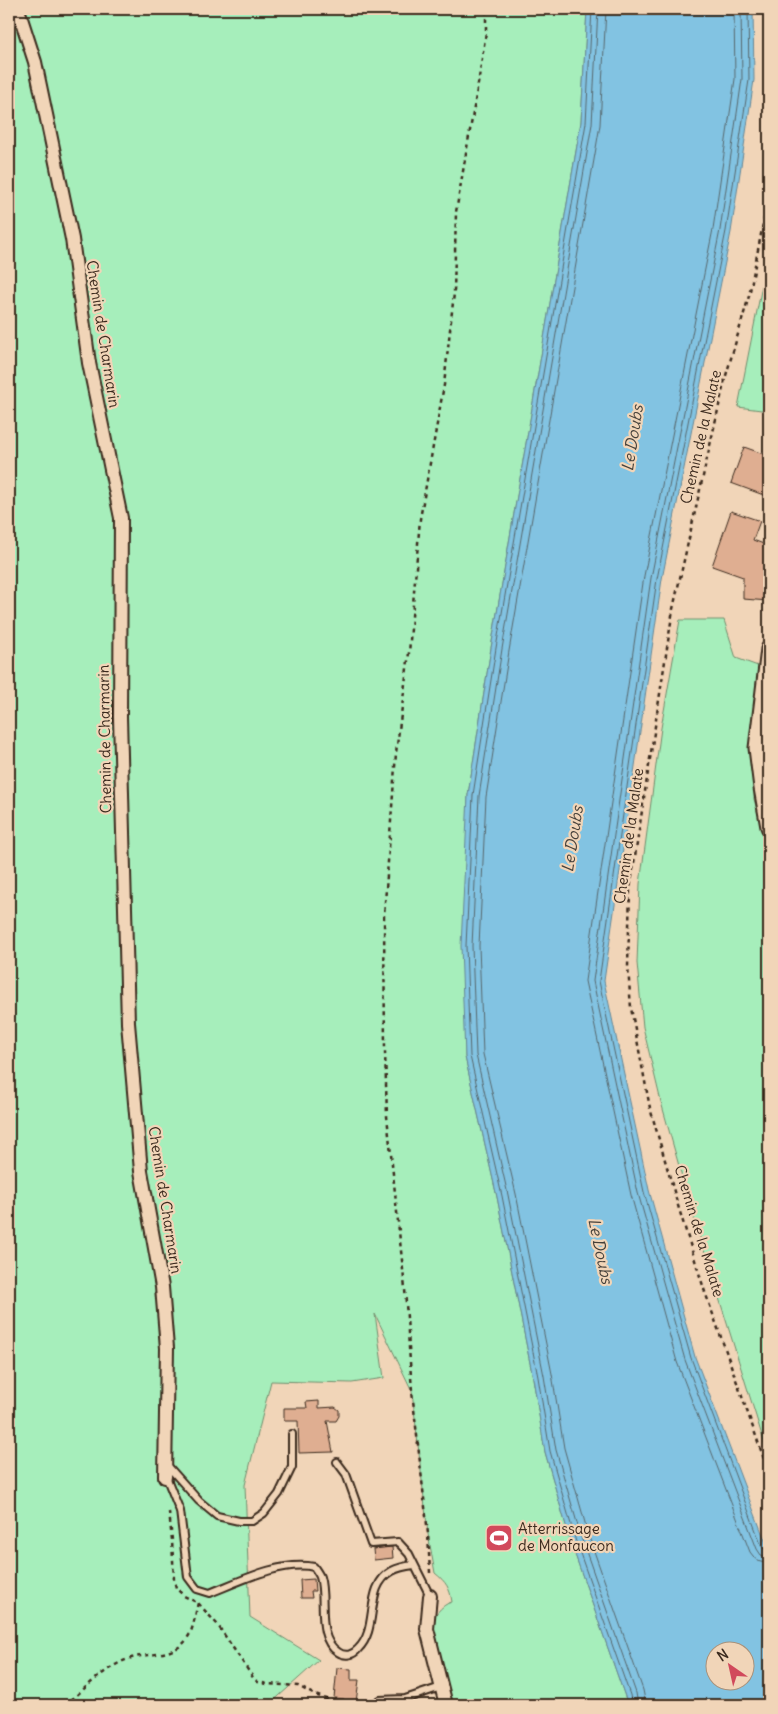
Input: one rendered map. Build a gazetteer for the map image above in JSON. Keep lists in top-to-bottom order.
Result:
{
  "streets": {
    "street": ["Chemin de Charmarin"],
    "path": ["Chemin de la Malate"]
  },
  "water": ["Le Doubs"],
  "places": {
    "sports": ["Atterrissage de Monfaucon"]
  },
  "north": "top left"
}
